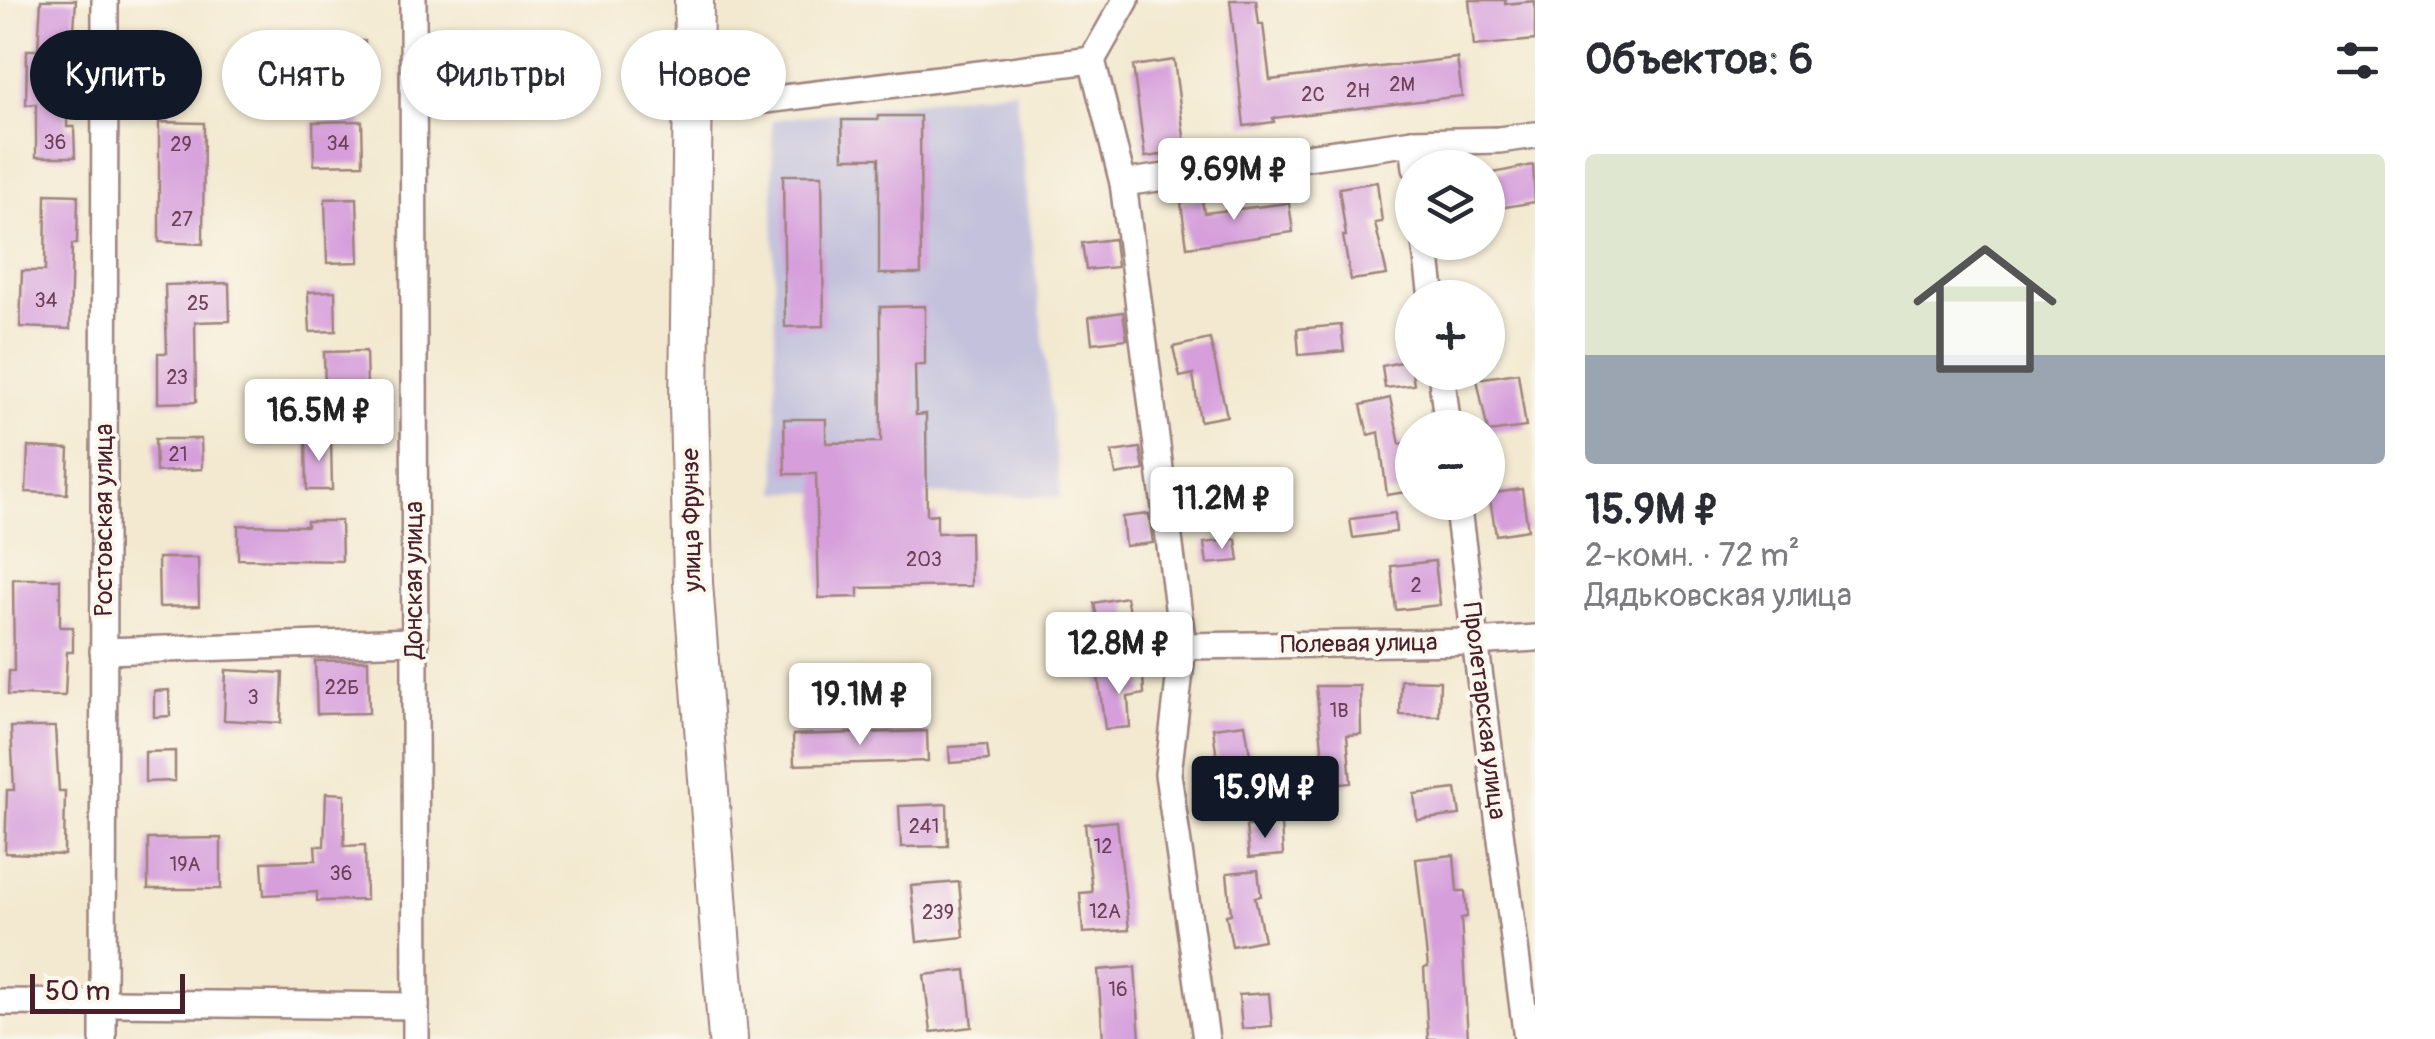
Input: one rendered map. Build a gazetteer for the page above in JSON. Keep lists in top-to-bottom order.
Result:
{
  "streets": {
    "main road": ["улица Фрунзе"],
    "street": [
      "Ростовская улица",
      "Донская улица",
      "Полевая улица",
      "Пролетарская улица"
    ]
  },
  "crossings": [
    ["Полевая улица", "Пролетарская улица"]
  ],
  "house_numbers": [
    "2М",
    "2Н",
    "2С",
    "36",
    "34",
    "29",
    "27",
    "34",
    "25",
    "23",
    "21",
    "203",
    "2",
    "22Б",
    "3",
    "1В",
    "241",
    "12",
    "19А",
    "36",
    "12А",
    "239",
    "16"
  ],
  "scale_bar": "50 m",
  "page": {
    "heading": "Объектов: 6",
    "chip": [
      "Купить",
      "Снять",
      "Фильтры",
      "Новое"
    ],
    "list": [
      {
        "name": "15.9M ₽",
        "note": "2-комн. · 72 m² · Дядьковская улица"
      }
    ],
    "price": [
      "9.69M ₽",
      "16.5M ₽",
      "11.2M ₽",
      "12.8M ₽",
      "19.1M ₽",
      "15.9M ₽"
    ],
    "map_buttons": ["+", "−"],
    "scale": "50 m"
  }
}
